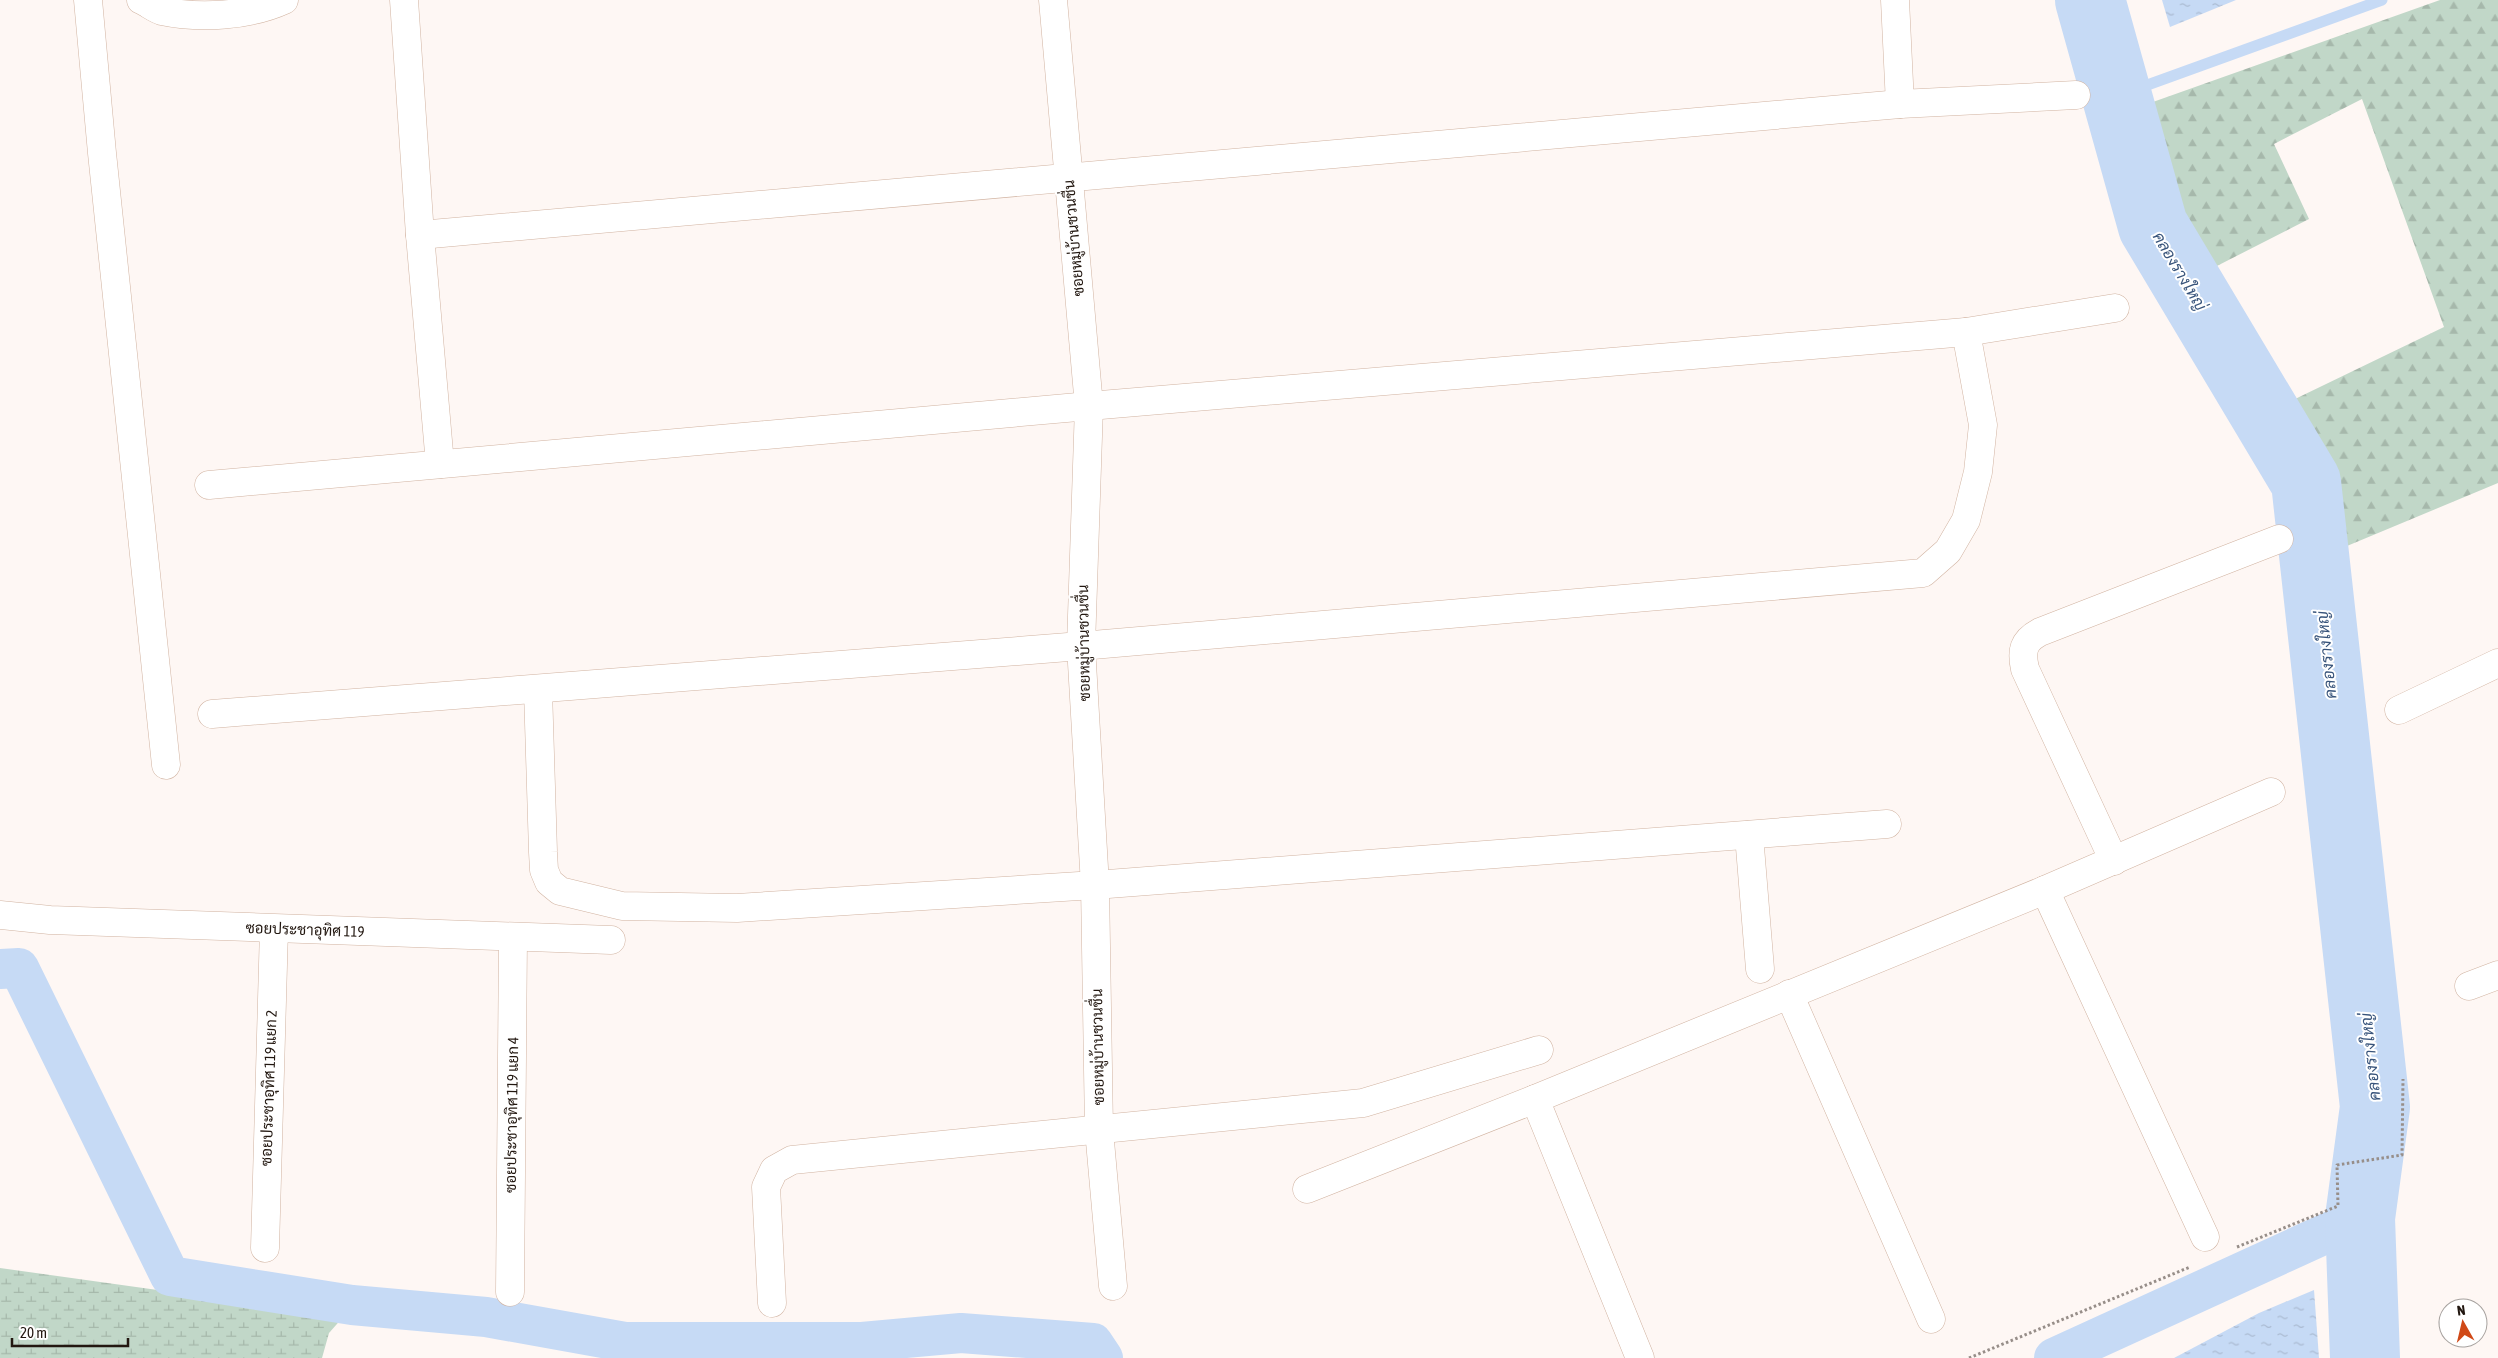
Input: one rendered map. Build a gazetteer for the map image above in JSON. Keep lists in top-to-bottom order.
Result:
{
  "streets": {
    "street": [
      "ซอยหมู่บ้านชวนชื่น",
      "ซอยประชาอุทิศ 119",
      "ซอยประชาอุทิศ 119 แยก 2",
      "ซอยประชาอุทิศ 119 แยก 4"
    ]
  },
  "crossings": [
    ["ซอยประชาอุทิศ 119", "ซอยประชาอุทิศ 119 แยก 2"],
    ["ซอยประชาอุทิศ 119", "ซอยประชาอุทิศ 119 แยก 4"]
  ],
  "water": ["คลองรางใหญ่"],
  "scale_bar": "20 m",
  "north": "top"
}
